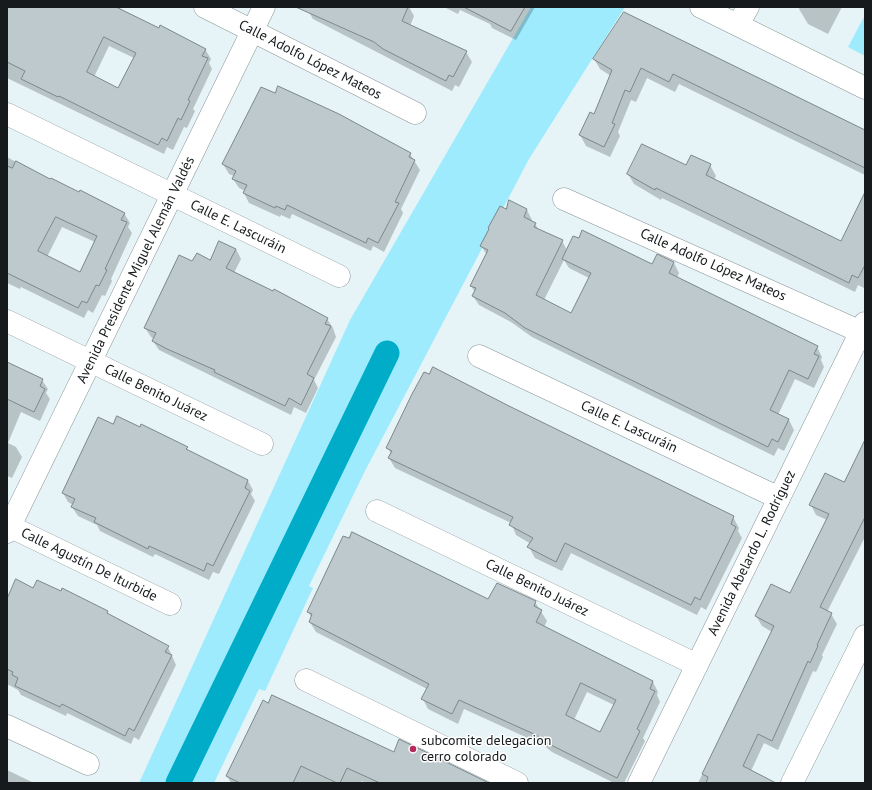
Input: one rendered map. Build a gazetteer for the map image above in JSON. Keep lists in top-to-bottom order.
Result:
{
  "streets": {
    "street": [
      "Calle Adolfo López Mateos",
      "Calle E. Lascuráin",
      "Avenida Presidente Miguel Alemán Valdés",
      "Calle Benito Juárez",
      "Avenida Abelardo L. Rodríguez",
      "Calle Agustín De Iturbide"
    ]
  },
  "crossings": [
    ["Calle Adolfo López Mateos", "Avenida Presidente Miguel Alemán Valdés"],
    ["Calle Adolfo López Mateos", "Avenida Abelardo L. Rodríguez"],
    ["Calle E. Lascuráin", "Avenida Presidente Miguel Alemán Valdés"],
    ["Calle E. Lascuráin", "Avenida Abelardo L. Rodríguez"],
    ["Avenida Presidente Miguel Alemán Valdés", "Calle Benito Juárez"],
    ["Avenida Presidente Miguel Alemán Valdés", "Calle Agustín De Iturbide"],
    ["Calle Benito Juárez", "Avenida Abelardo L. Rodríguez"]
  ],
  "places": ["subcomite delegacion cerro colorado"]
}
